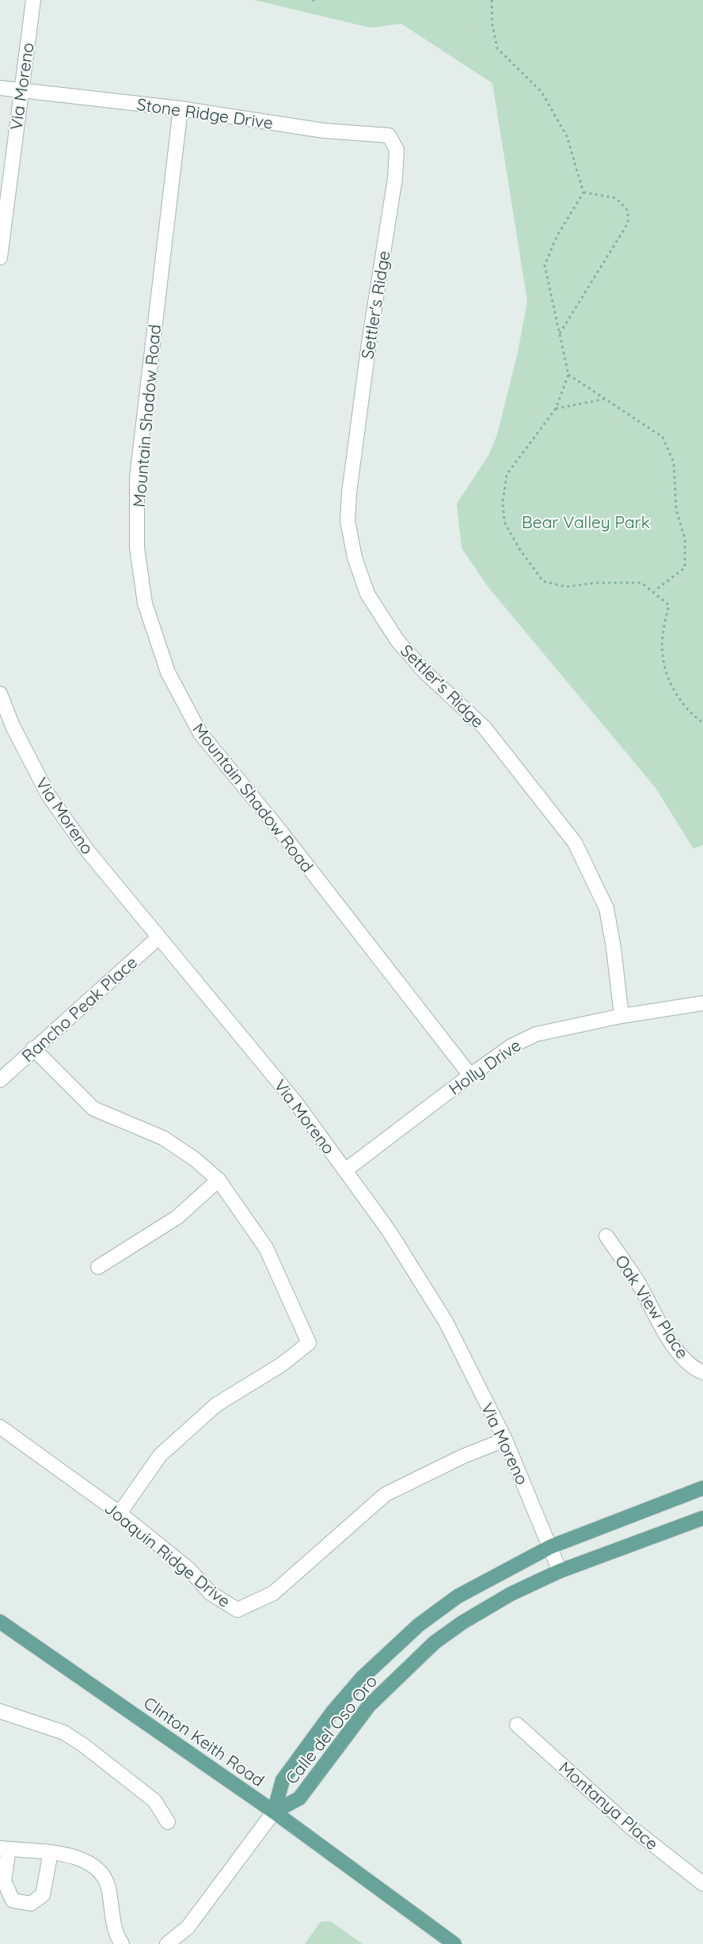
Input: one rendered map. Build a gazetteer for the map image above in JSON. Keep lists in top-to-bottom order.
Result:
{
  "streets": {
    "main road": ["Calle del Oso Oro", "Clinton Keith Road"],
    "street": [
      "Via Moreno",
      "Stone Ridge Drive",
      "Settler's Ridge",
      "Mountain Shadow Road",
      "Rancho Peak Place",
      "Holly Drive",
      "Oak View Place",
      "Joaquin Ridge Drive",
      "Montanya Place"
    ]
  },
  "crossings": [
    ["Via Moreno", "Stone Ridge Drive"],
    ["Via Moreno", "Rancho Peak Place"],
    ["Via Moreno", "Holly Drive"],
    ["Via Moreno", "Joaquin Ridge Drive"],
    ["Via Moreno", "Calle del Oso Oro"],
    ["Stone Ridge Drive", "Settler's Ridge"],
    ["Stone Ridge Drive", "Mountain Shadow Road"],
    ["Settler's Ridge", "Holly Drive"],
    ["Mountain Shadow Road", "Holly Drive"],
    ["Calle del Oso Oro", "Clinton Keith Road"]
  ],
  "parks": ["Bear Valley Park"]
}
